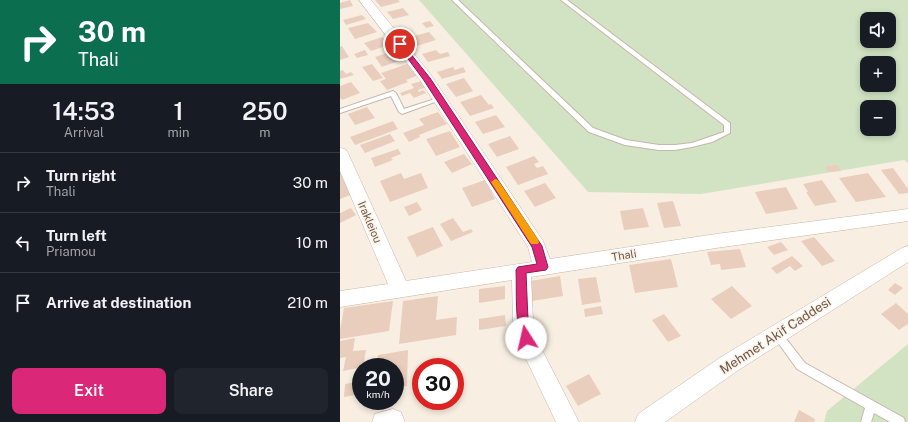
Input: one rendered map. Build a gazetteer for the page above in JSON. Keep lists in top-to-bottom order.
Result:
{
  "streets": {
    "street": ["Irakleiou", "Thali", "Mehmet Akif Caddesi"]
  },
  "crossings": [
    ["Irakleiou", "Thali"]
  ],
  "page": {
    "turn": ["30 m", "Thali"],
    "map_buttons": ["+", "−"],
    "eta": [
      "14:53",
      "Arrival",
      "1",
      "min",
      "250",
      "m"
    ],
    "list": [
      {
        "name": "Turn right",
        "note": "Thali",
        "value": "30 m"
      },
      {
        "name": "Turn left",
        "note": "Priamou",
        "value": "10 m"
      },
      {
        "name": "Arrive at destination",
        "value": "210 m"
      }
    ],
    "speed": "20 km/h",
    "limit": "30",
    "buttons": ["Exit", "Share"]
  }
}
